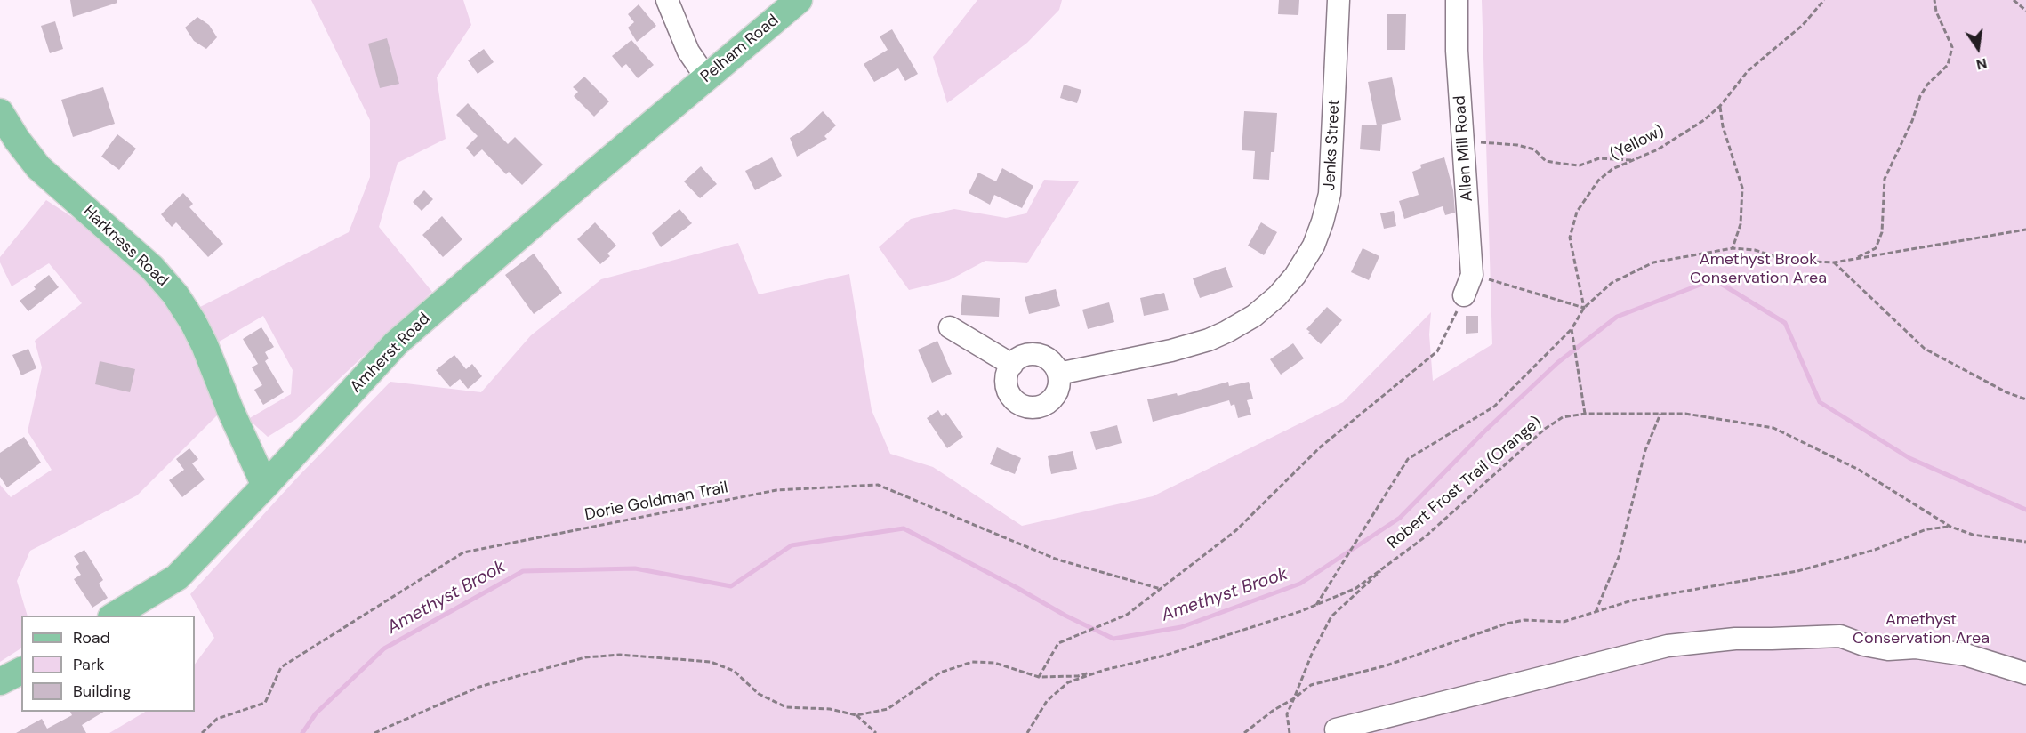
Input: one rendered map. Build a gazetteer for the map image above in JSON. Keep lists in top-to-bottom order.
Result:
{
  "streets": {
    "main road": ["Pelham Road", "Harkness Road", "Amherst Road"],
    "street": ["Jenks Street", "Allen Mill Road"],
    "path": ["(Yellow)", "Robert Frost Trail (Orange)", "Dorie Goldman Trail"]
  },
  "crossings": [
    ["Pelham Road", "Amherst Road"],
    ["Harkness Road", "Amherst Road"]
  ],
  "water": ["Amethyst Brook"],
  "parks": ["Amethyst Brook Conservation Area", "Amethyst Conservation Area"],
  "legend": ["Road", "Park", "Building"],
  "north": "bottom"
}
